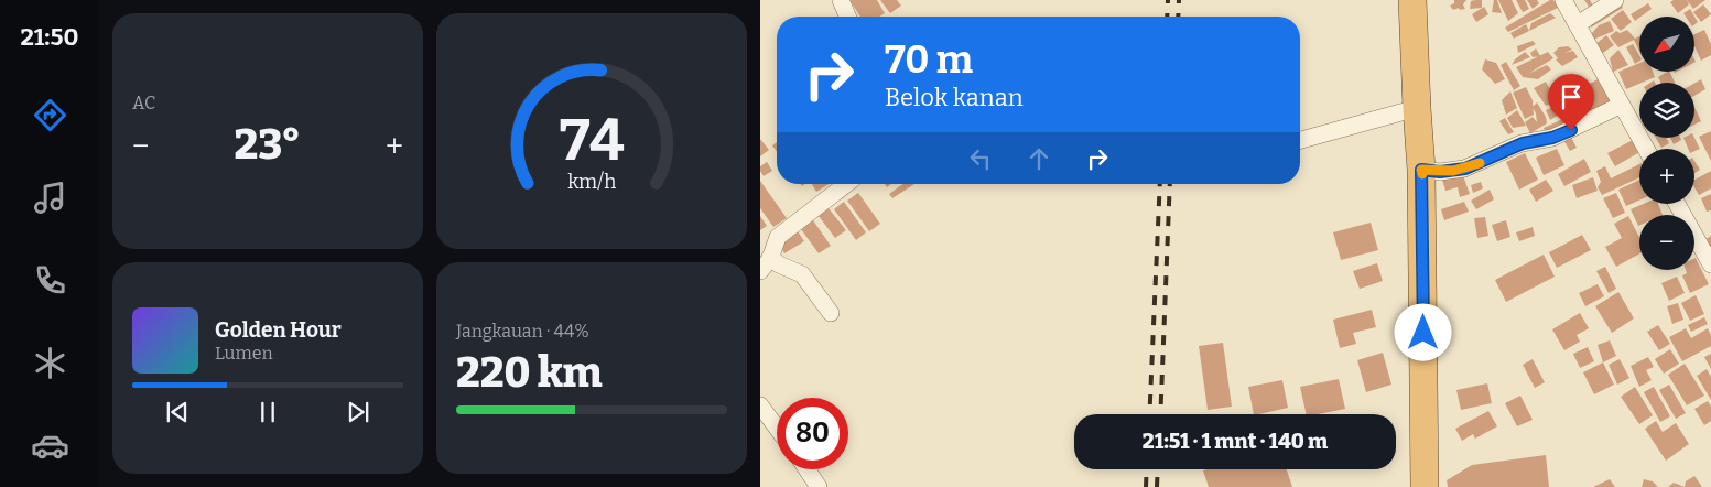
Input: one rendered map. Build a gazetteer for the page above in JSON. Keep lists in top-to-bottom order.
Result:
{
  "north": "bottom left",
  "page": {
    "tabs": "21:50",
    "tile": [
      "AC",
      ["Jangkauan · 44%", "220 km"]
    ],
    "map_buttons": ["+", "−"],
    "turn": ["70 m", "Belok kanan"],
    "heat": ["−", "23°", "+"],
    "song": ["Golden Hour", "Lumen"],
    "limit": "80",
    "trip": "21:51 · 1 mnt · 140 m",
    "gauge": ["74", "km/h"]
  }
}
